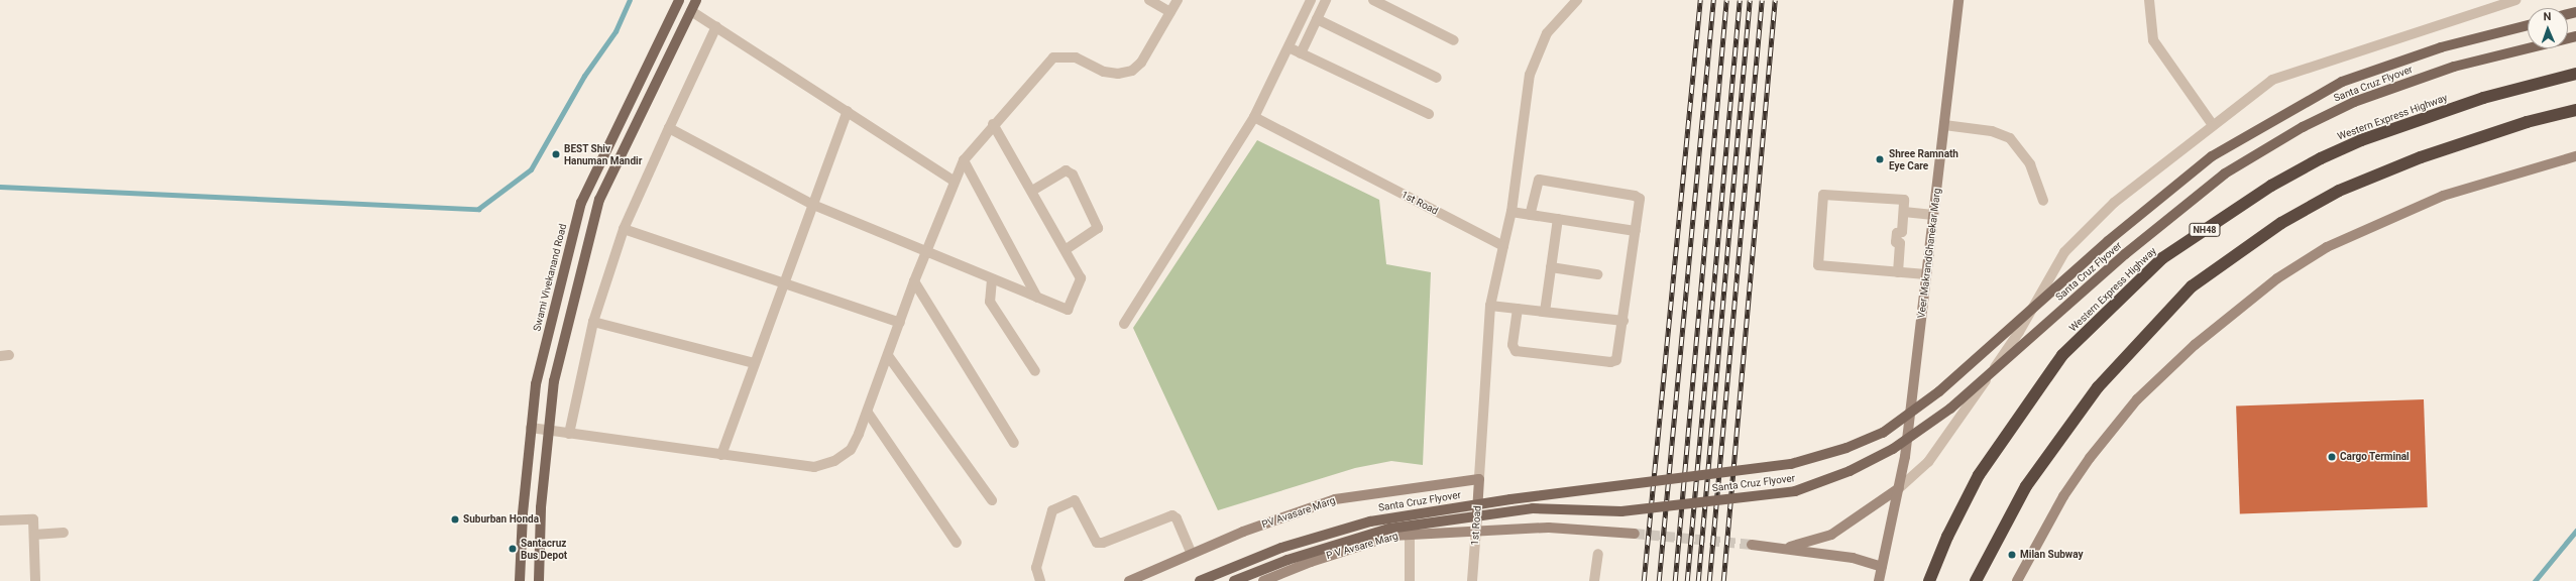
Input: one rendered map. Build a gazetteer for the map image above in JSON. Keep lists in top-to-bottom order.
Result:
{
  "streets": {
    "highway": ["Western Express Highway", "NH48"],
    "main road": ["Santa Cruz Flyover", "Swami Vivekanand Road"],
    "street": [
      "1st Road",
      "Veer MakrandGhanekar Marg",
      "PV Avasare Marg",
      "P V Avsare Marg"
    ]
  },
  "crossings": [
    ["1st Road", "PV Avasare Marg"],
    ["1st Road", "P V Avsare Marg"]
  ],
  "places": [
    "BEST Shiv Hanuman Mandir",
    "Shree Ramnath Eye Care",
    "Cargo Terminal",
    "Suburban Honda",
    "Santacruz Bus Depot",
    "Milan Subway"
  ],
  "north": "top"
}
